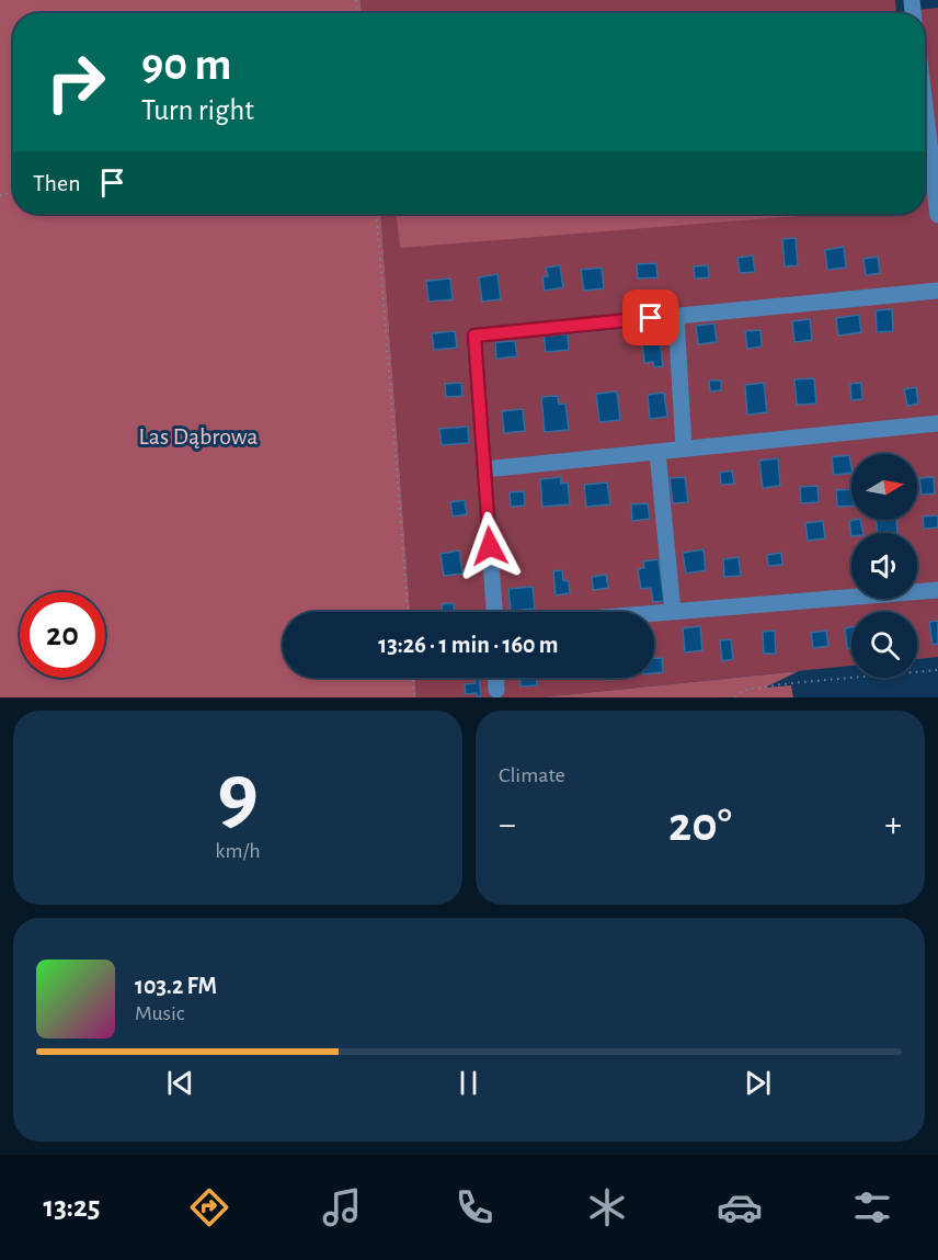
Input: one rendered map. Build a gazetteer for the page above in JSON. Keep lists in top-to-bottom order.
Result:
{
  "parks": ["Las Dąbrowa"],
  "north": "right",
  "page": {
    "turn": ["90 m", "Turn right"],
    "then": "Then",
    "limit": "20",
    "trip": "13:26 · 1 min · 160 m",
    "tile": [
      ["9", "km/h"],
      "Climate"
    ],
    "heat": ["−", "20°", "+"],
    "song": ["103.2 FM", "Music"],
    "tabs": "13:25"
  }
}
